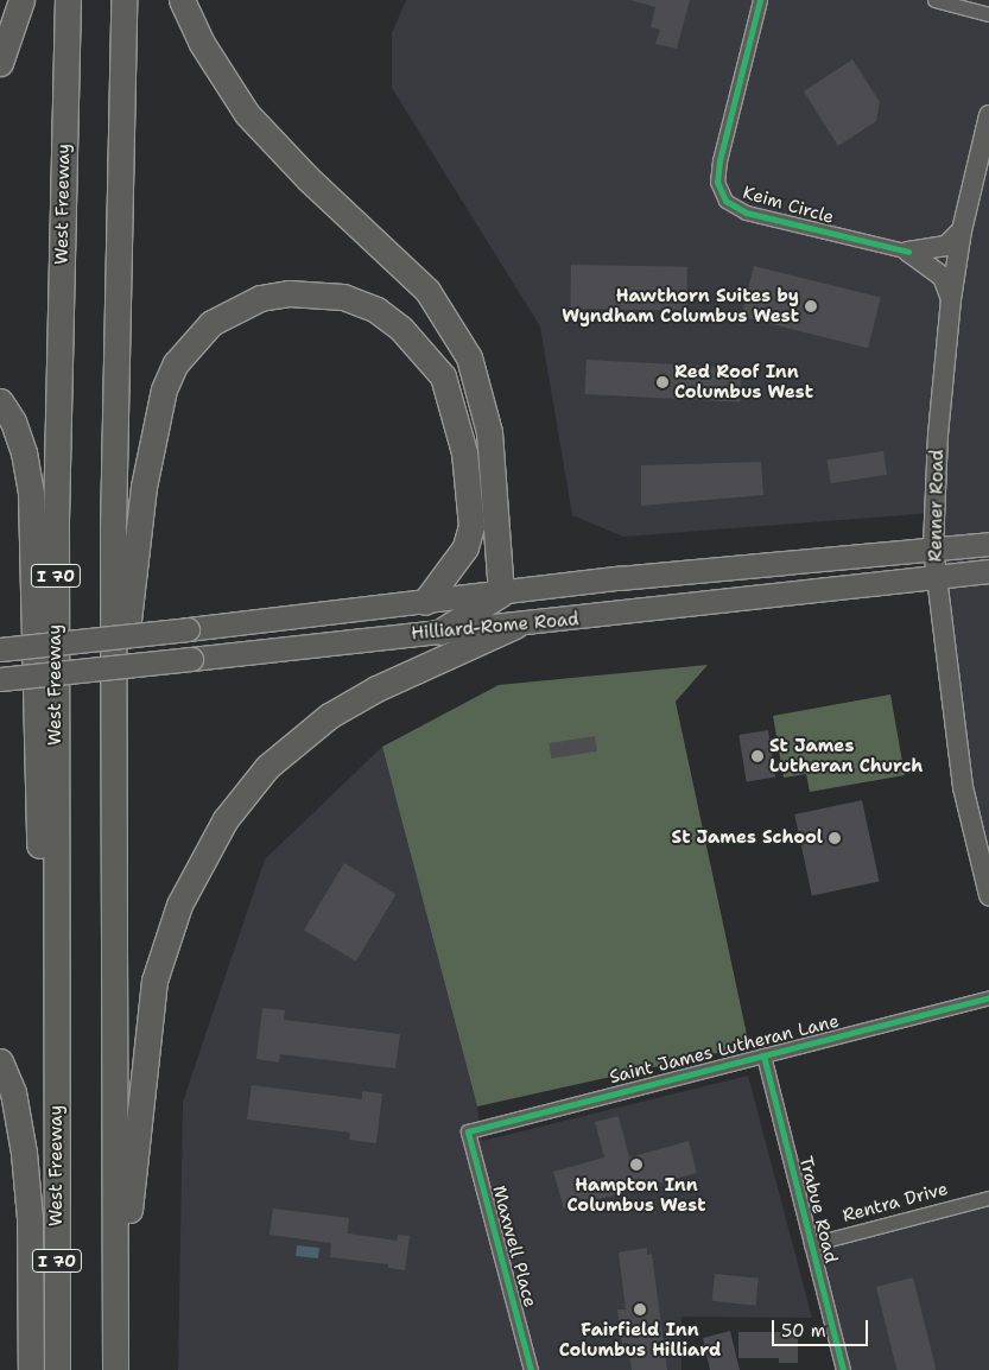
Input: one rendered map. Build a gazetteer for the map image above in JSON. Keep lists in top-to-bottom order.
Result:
{
  "streets": {
    "highway": ["West Freeway", "I 70"],
    "main road": ["Renner Road", "Hilliard-Rome Road"],
    "street": [
      "Keim Circle",
      "Saint James Lutheran Lane",
      "Rentra Drive",
      "Trabue Road",
      "Maxwell Place"
    ]
  },
  "crossings": [
    ["Renner Road", "Hilliard-Rome Road"],
    ["Saint James Lutheran Lane", "Trabue Road"],
    ["Saint James Lutheran Lane", "Maxwell Place"],
    ["Rentra Drive", "Trabue Road"]
  ],
  "places": [
    "Hawthorn Suites by Wyndham Columbus West",
    "Red Roof Inn Columbus West",
    "St James Lutheran Church",
    "St James School",
    "Hampton Inn Columbus West",
    "Fairfield Inn Columbus Hilliard"
  ],
  "scale_bar": "50 m"
}
